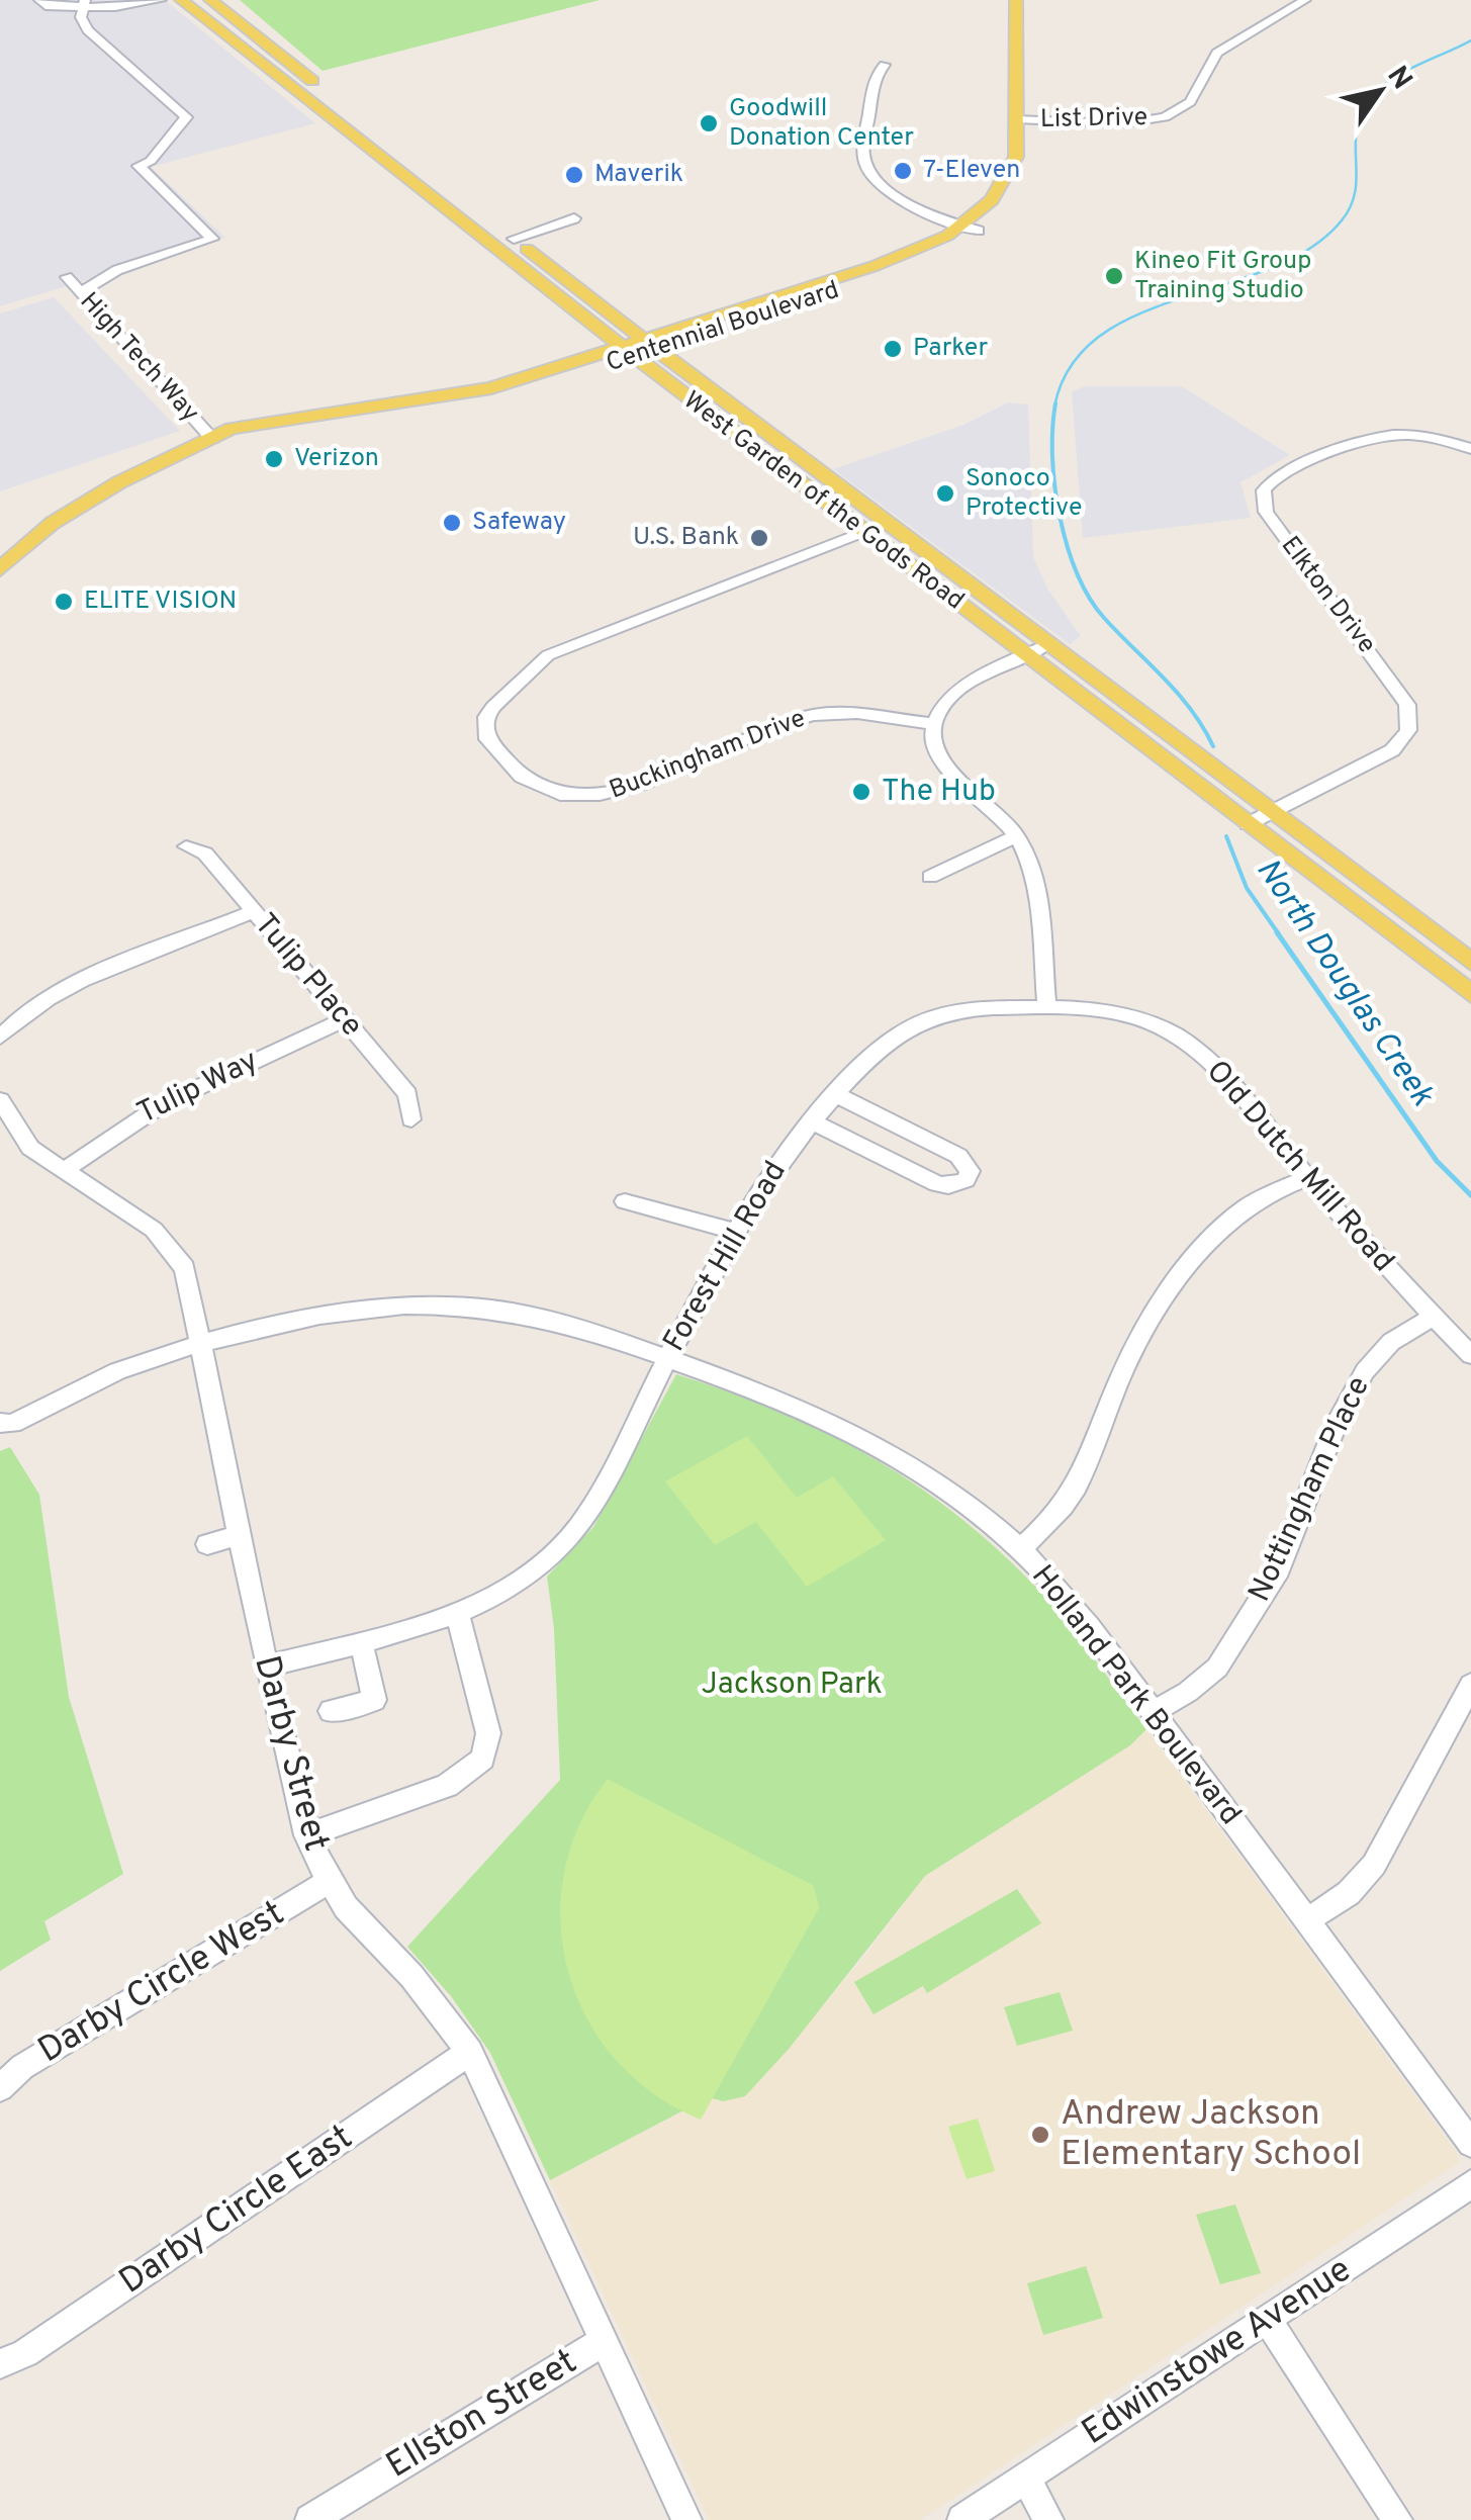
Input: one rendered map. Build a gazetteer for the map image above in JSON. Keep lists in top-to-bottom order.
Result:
{
  "streets": {
    "main road": ["Centennial Boulevard", "West Garden of the Gods Road"],
    "street": [
      "List Drive",
      "High Tech Way",
      "Elkton Drive",
      "Buckingham Drive",
      "Tulip Place",
      "Tulip Way",
      "Old Dutch Mill Road",
      "Forest Hill Road",
      "Nottingham Place",
      "Holland Park Boulevard",
      "Darby Street",
      "Darby Circle West",
      "Darby Circle East",
      "Edwinstowe Avenue",
      "Ellston Street"
    ]
  },
  "crossings": [
    ["List Drive", "Centennial Boulevard"],
    ["Centennial Boulevard", "High Tech Way"],
    ["Centennial Boulevard", "West Garden of the Gods Road"],
    ["West Garden of the Gods Road", "Elkton Drive"],
    ["West Garden of the Gods Road", "Buckingham Drive"],
    ["Tulip Place", "Tulip Way"],
    ["Tulip Way", "Darby Street"],
    ["Old Dutch Mill Road", "Forest Hill Road"],
    ["Old Dutch Mill Road", "Nottingham Place"],
    ["Forest Hill Road", "Holland Park Boulevard"],
    ["Forest Hill Road", "Darby Street"],
    ["Nottingham Place", "Holland Park Boulevard"],
    ["Holland Park Boulevard", "Darby Street"],
    ["Darby Street", "Darby Circle West"],
    ["Darby Street", "Darby Circle East"],
    ["Darby Street", "Ellston Street"]
  ],
  "water": ["North Douglas Creek"],
  "parks": ["Jackson Park"],
  "places": [
    "Goodwill Donation Center",
    "7-Eleven",
    "Maverik",
    "Kineo Fit Group Training Studio",
    "Parker",
    "Verizon",
    "Sonoco Protective",
    "Safeway",
    "U.S. Bank",
    "ELITE VISION",
    "The Hub",
    "Andrew Jackson Elementary School"
  ],
  "north": "top right"
}
